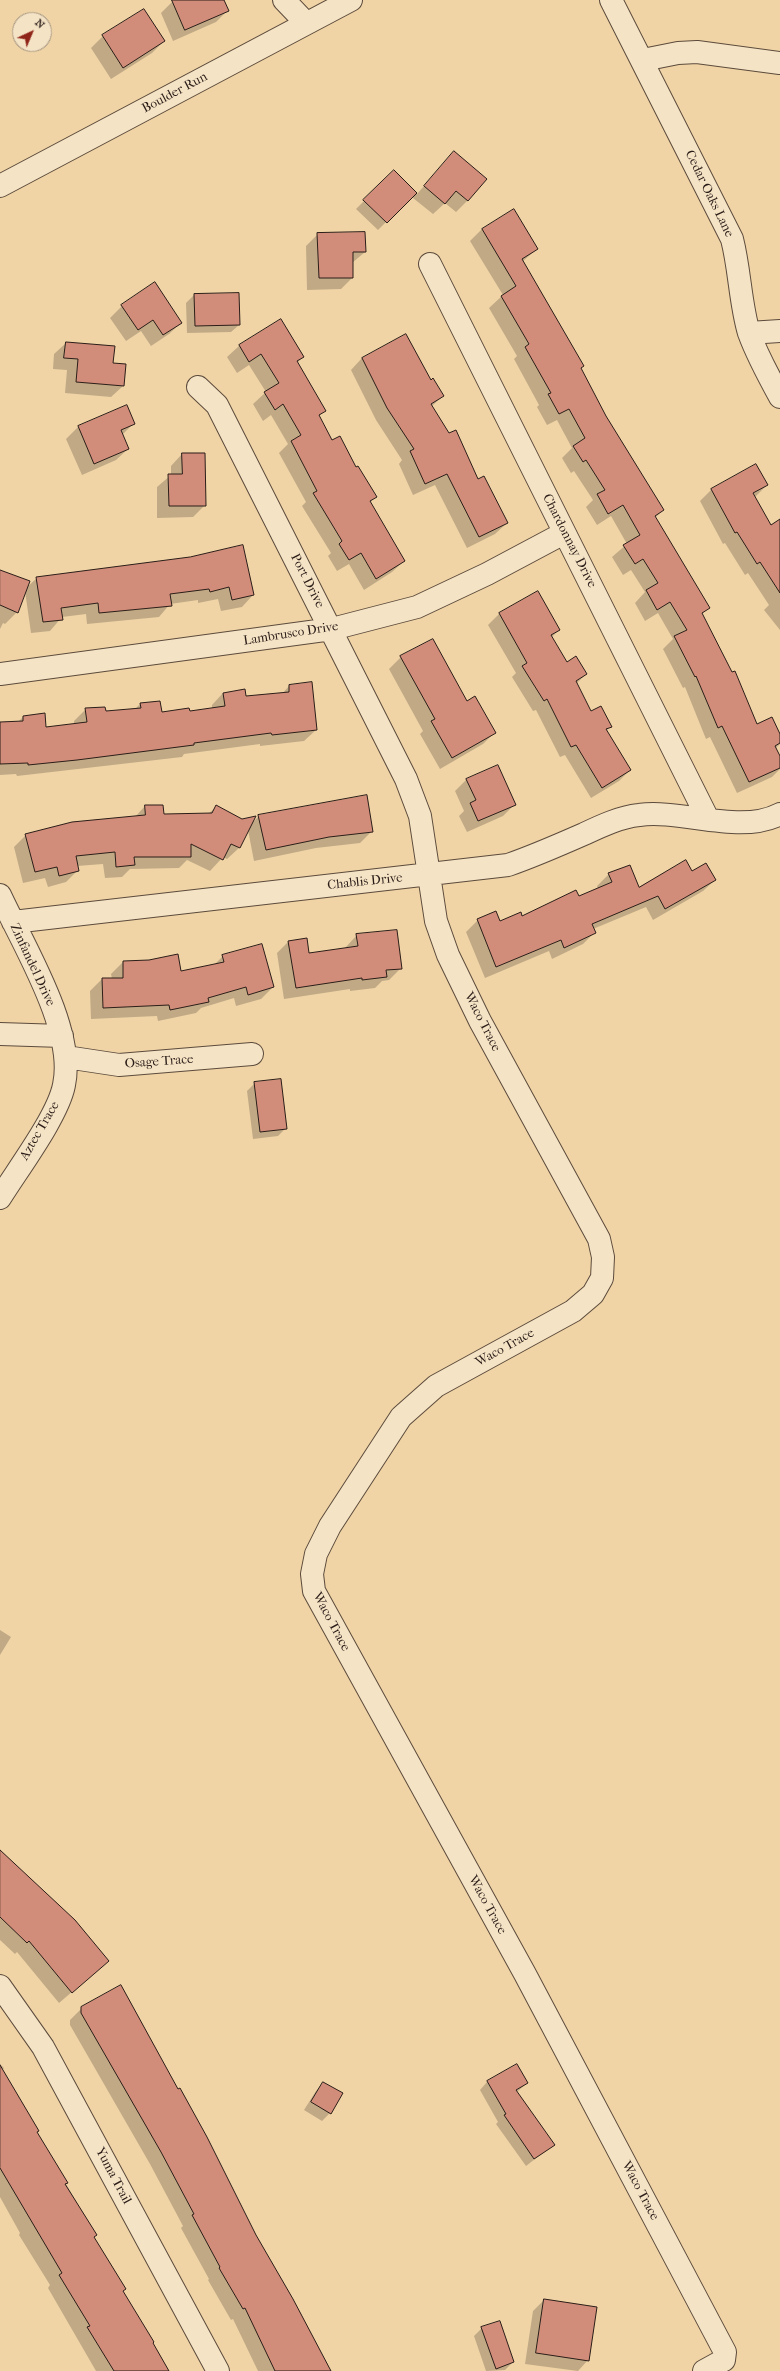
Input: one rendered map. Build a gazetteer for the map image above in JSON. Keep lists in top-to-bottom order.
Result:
{
  "streets": {
    "street": [
      "Boulder Run",
      "Cedar Oaks Lane",
      "Chardonnay Drive",
      "Port Drive",
      "Lambrusco Drive",
      "Chablis Drive",
      "Zinfandel Drive",
      "Waco Trace",
      "Osage Trace",
      "Aztec Trace",
      "Yuma Trail"
    ]
  },
  "crossings": [
    ["Chardonnay Drive", "Lambrusco Drive"],
    ["Chardonnay Drive", "Chablis Drive"],
    ["Port Drive", "Lambrusco Drive"],
    ["Port Drive", "Chablis Drive"],
    ["Port Drive", "Waco Trace"],
    ["Chablis Drive", "Zinfandel Drive"],
    ["Chablis Drive", "Waco Trace"],
    ["Zinfandel Drive", "Osage Trace"],
    ["Zinfandel Drive", "Aztec Trace"],
    ["Osage Trace", "Aztec Trace"]
  ],
  "north": "top right"
}
